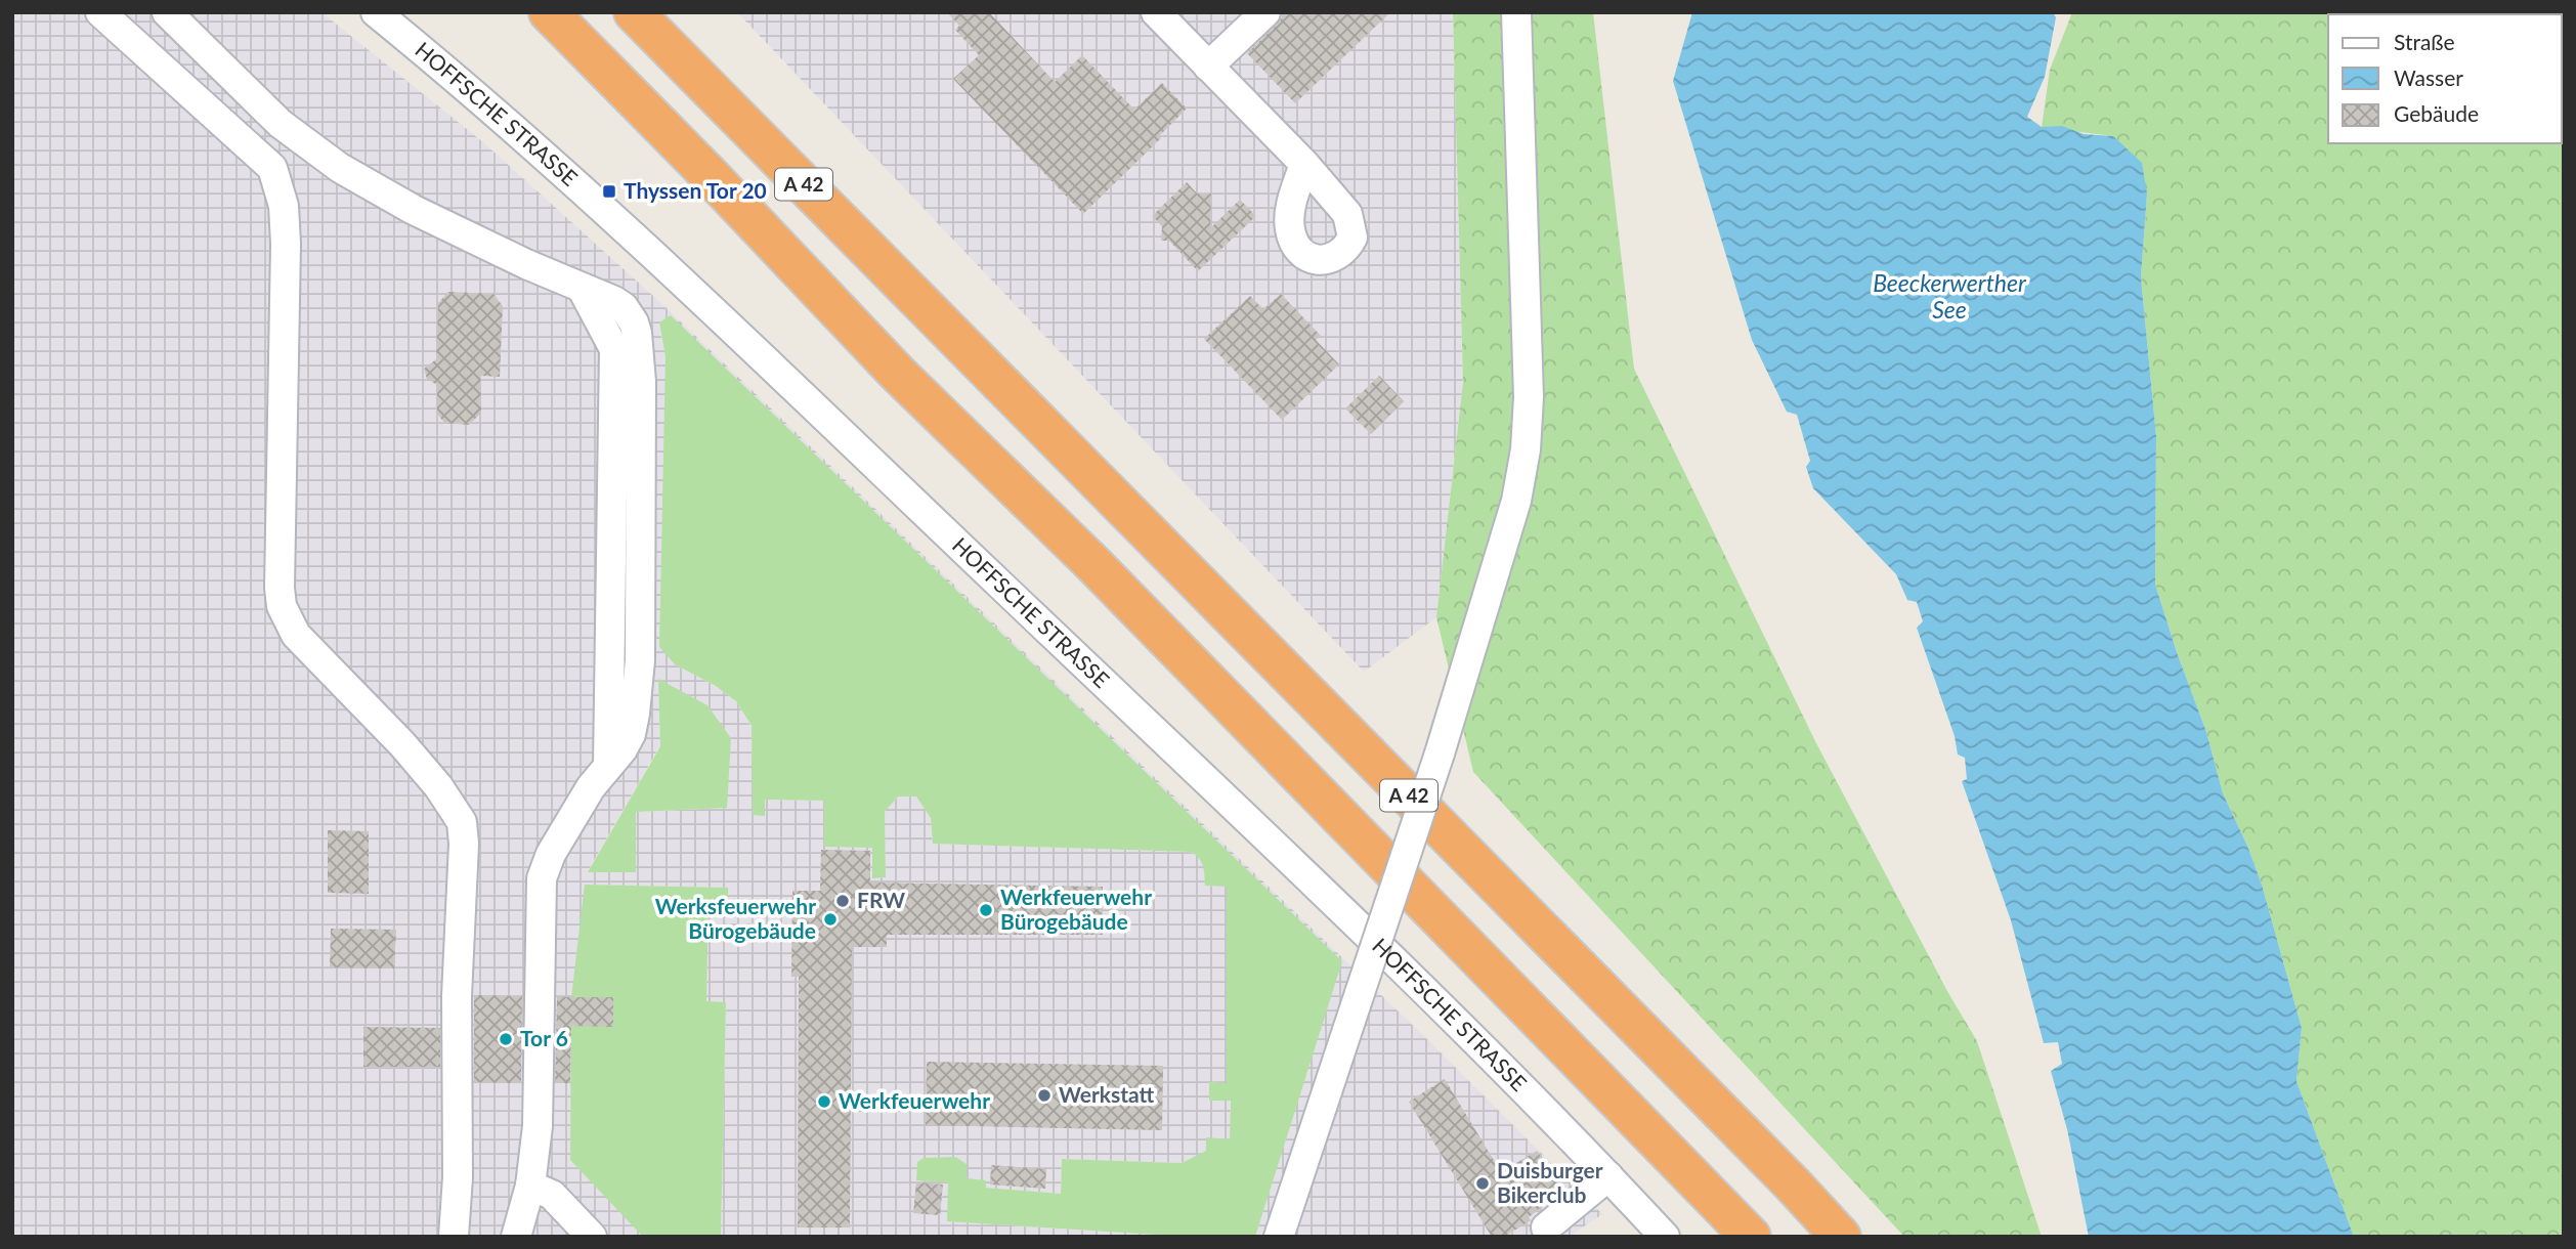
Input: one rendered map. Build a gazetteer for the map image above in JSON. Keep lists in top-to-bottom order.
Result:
{
  "streets": {
    "highway": ["A 42"],
    "street": ["HOFFSCHE STRASSE"]
  },
  "water": ["Beeckerwerther See"],
  "places": {
    "transit": ["Thyssen Tor 20"],
    "other": [
      "FRW",
      "Werkfeuerwehr Bürogebäude",
      "Werksfeuerwehr Bürogebäude",
      "Tor 6",
      "Werkstatt",
      "Werkfeuerwehr",
      "Duisburger Bikerclub"
    ]
  },
  "legend": ["Straße", "Wasser", "Gebäude"]
}
